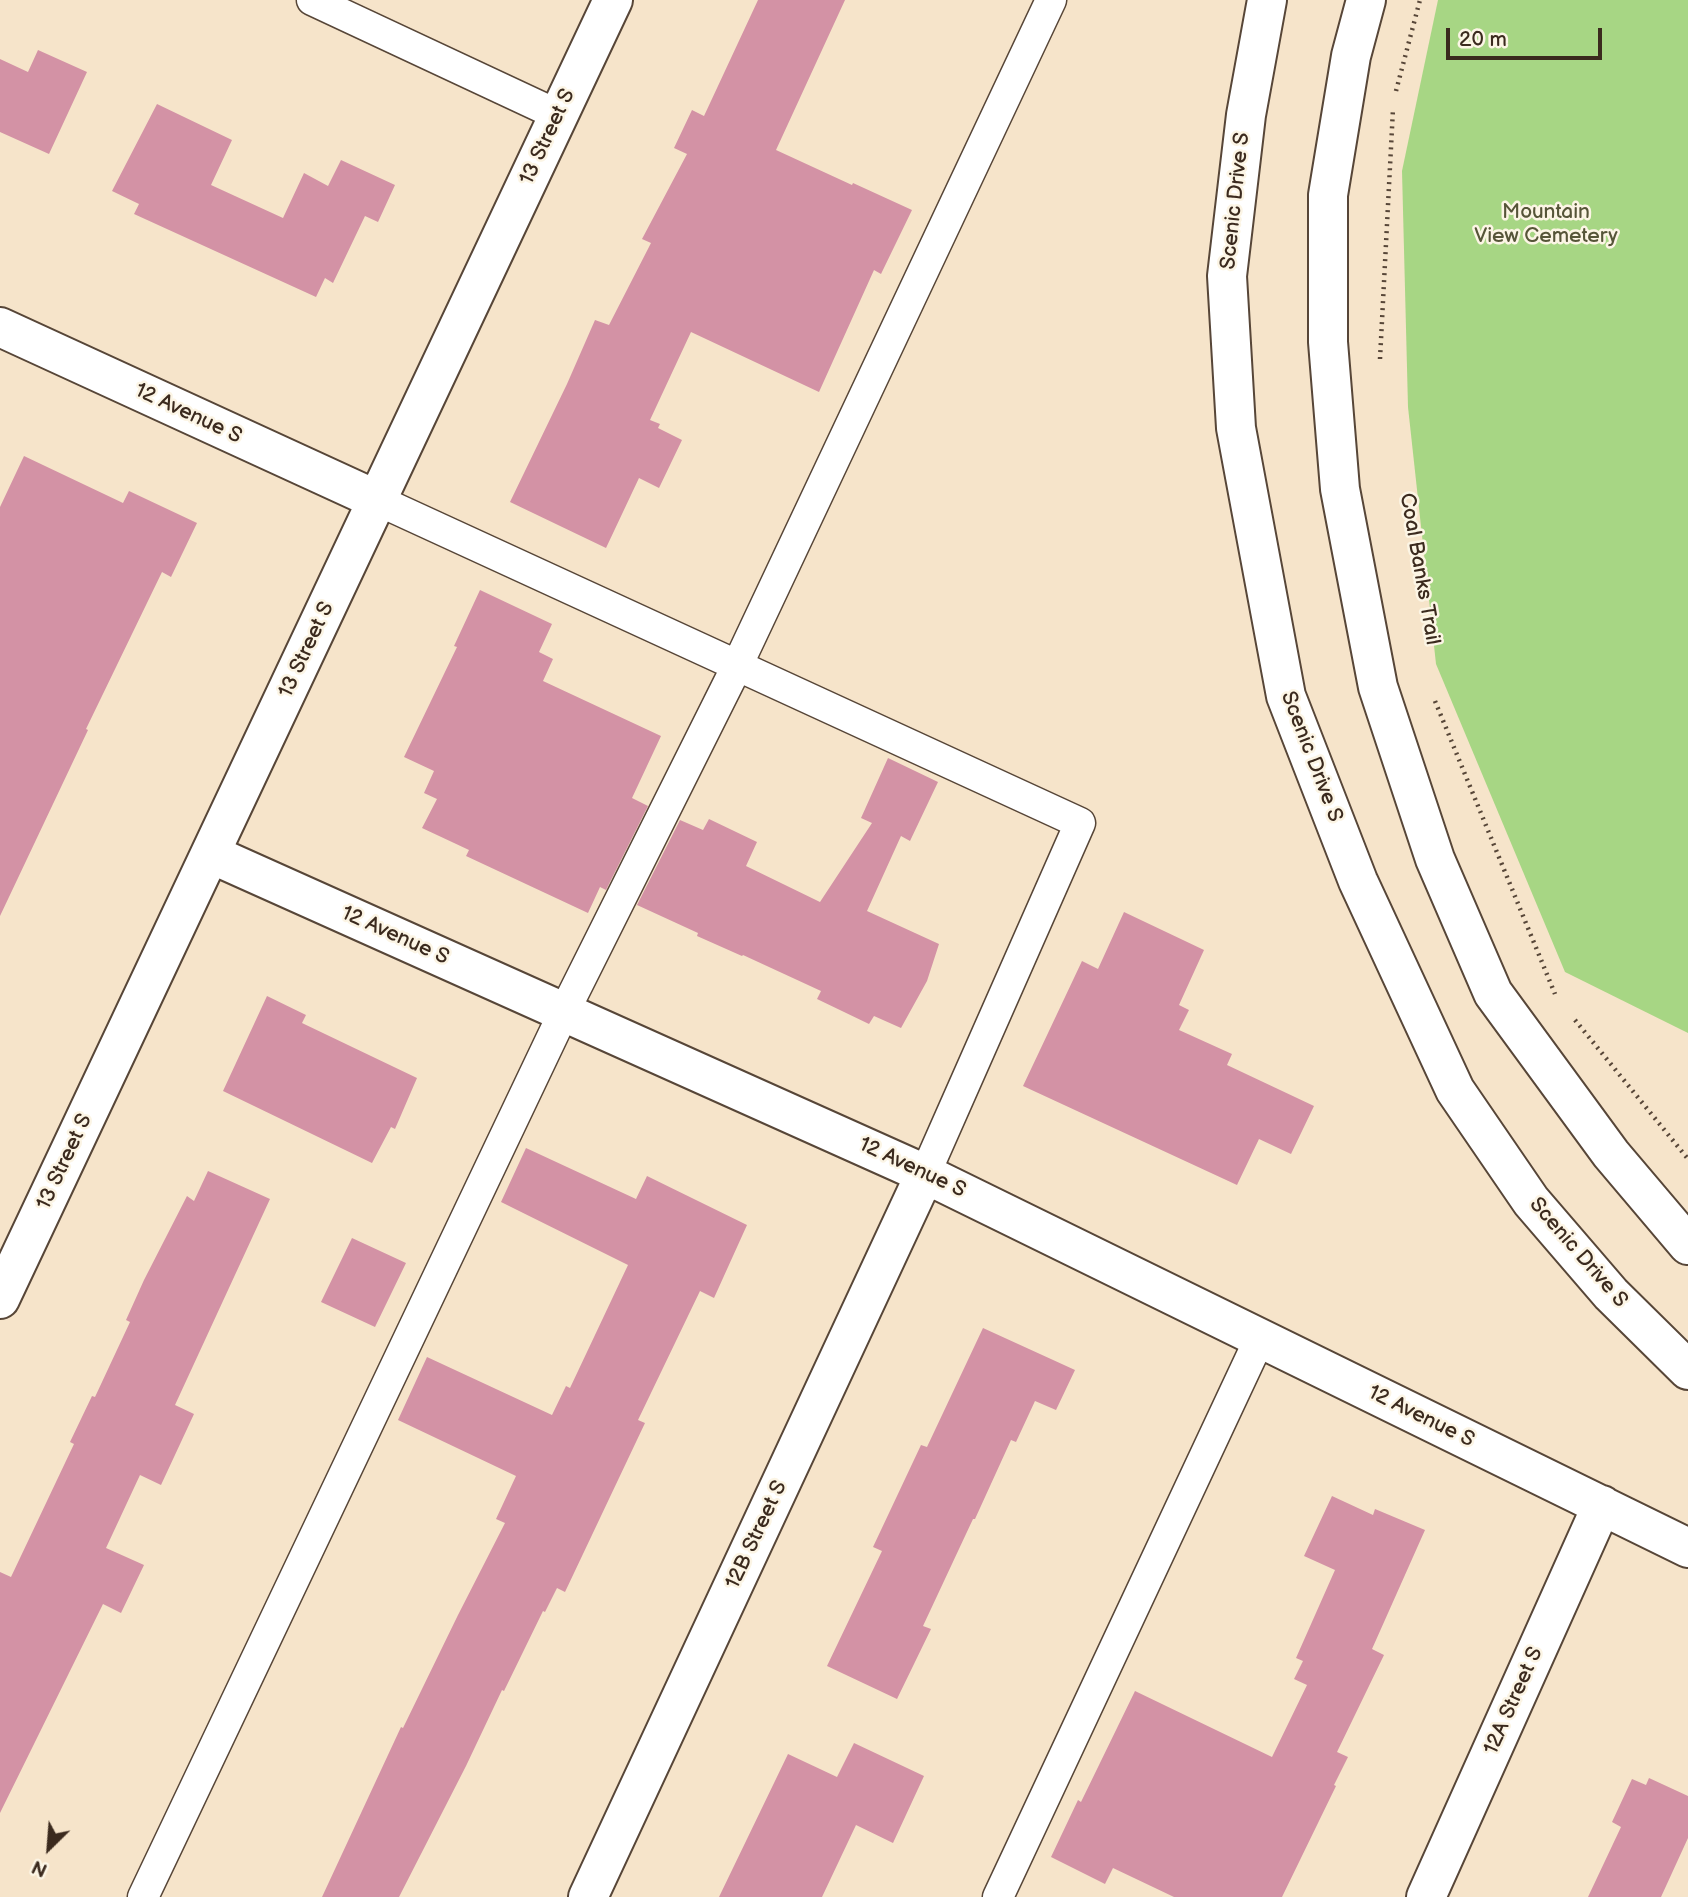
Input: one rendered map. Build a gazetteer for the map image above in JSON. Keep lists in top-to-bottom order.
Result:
{
  "streets": {
    "street": [
      "13 Street S",
      "Scenic Drive S",
      "12 Avenue S",
      "12B Street S",
      "12A Street S"
    ]
  },
  "crossings": [
    ["13 Street S", "12 Avenue S"],
    ["12 Avenue S", "12B Street S"],
    ["12 Avenue S", "12A Street S"]
  ],
  "parks": ["Mountain View Cemetery"],
  "scale_bar": "20 m",
  "north": "bottom left"
}
